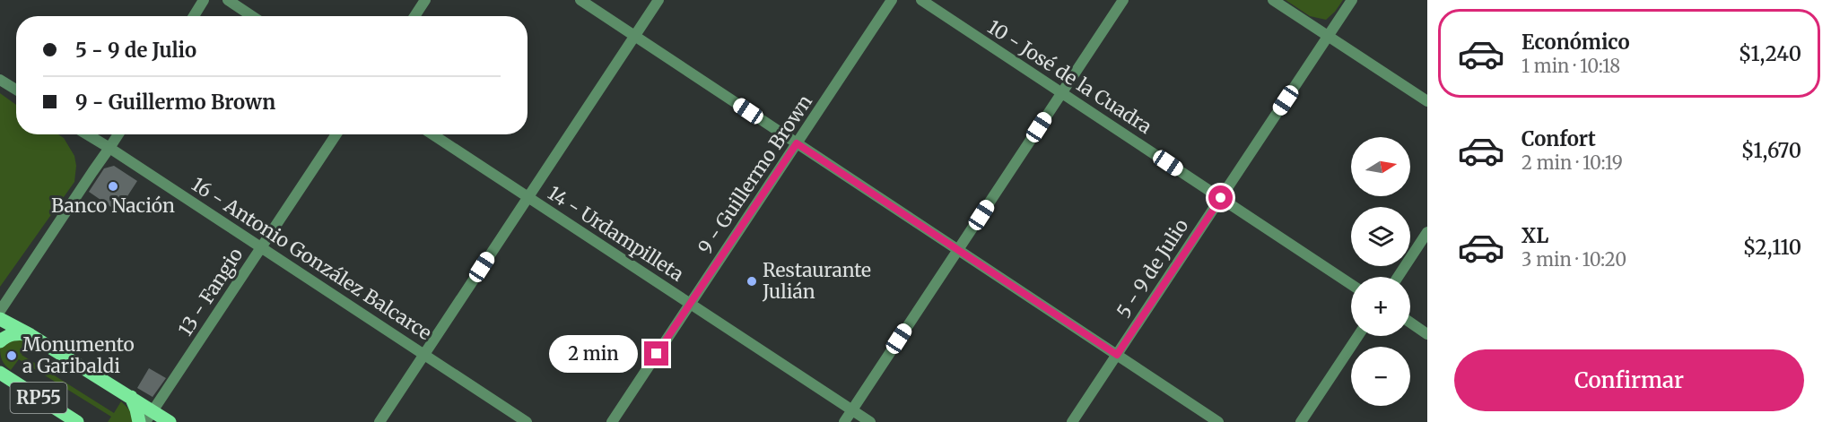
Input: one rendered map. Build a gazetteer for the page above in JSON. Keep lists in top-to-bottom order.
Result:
{
  "streets": {
    "main road": ["RP55"],
    "street": [
      "10 - José de la Cuadra",
      "9 - Guillermo Brown",
      "14 - Urdampilleta",
      "16 - Antonio González Balcarce",
      "5 - 9 de Julio",
      "13 - Fangio"
    ]
  },
  "crossings": [
    ["10 - José de la Cuadra", "5 - 9 de Julio"],
    ["9 - Guillermo Brown", "14 - Urdampilleta"],
    ["16 - Antonio González Balcarce", "13 - Fangio"],
    ["13 - Fangio", "RP55"]
  ],
  "places": ["Banco Nación", "Restaurante Julián", "Monumento a Garibaldi"],
  "north": "right",
  "page": {
    "list": [
      {
        "name": "Económico",
        "note": "1 min · 10:18",
        "value": "$1,240"
      },
      {
        "name": "Confort",
        "note": "2 min · 10:19",
        "value": "$1,670"
      },
      {
        "name": "XL",
        "note": "3 min · 10:20",
        "value": "$2,110"
      }
    ],
    "banner": ["5 - 9 de Julio", "9 - Guillermo Brown"],
    "map_buttons": ["+", "−"],
    "bubble": "2 min",
    "buttons": "Confirmar"
  }
}
